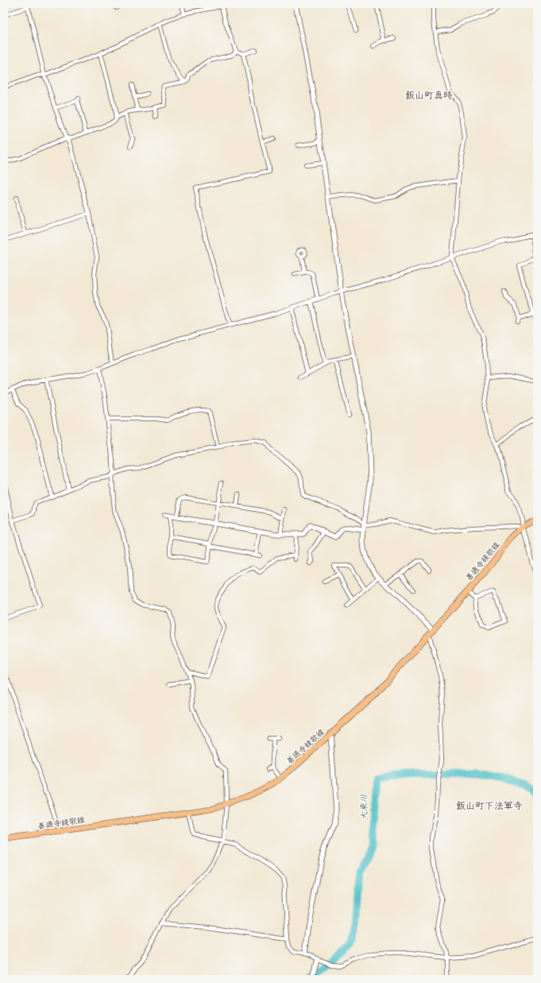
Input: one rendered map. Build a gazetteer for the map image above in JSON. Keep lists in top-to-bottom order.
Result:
{
  "streets": {
    "main road": ["善通寺綾歌線"]
  },
  "districts": ["飯山町真時", "飯山町下法軍寺"],
  "water": ["大束川"]
}
